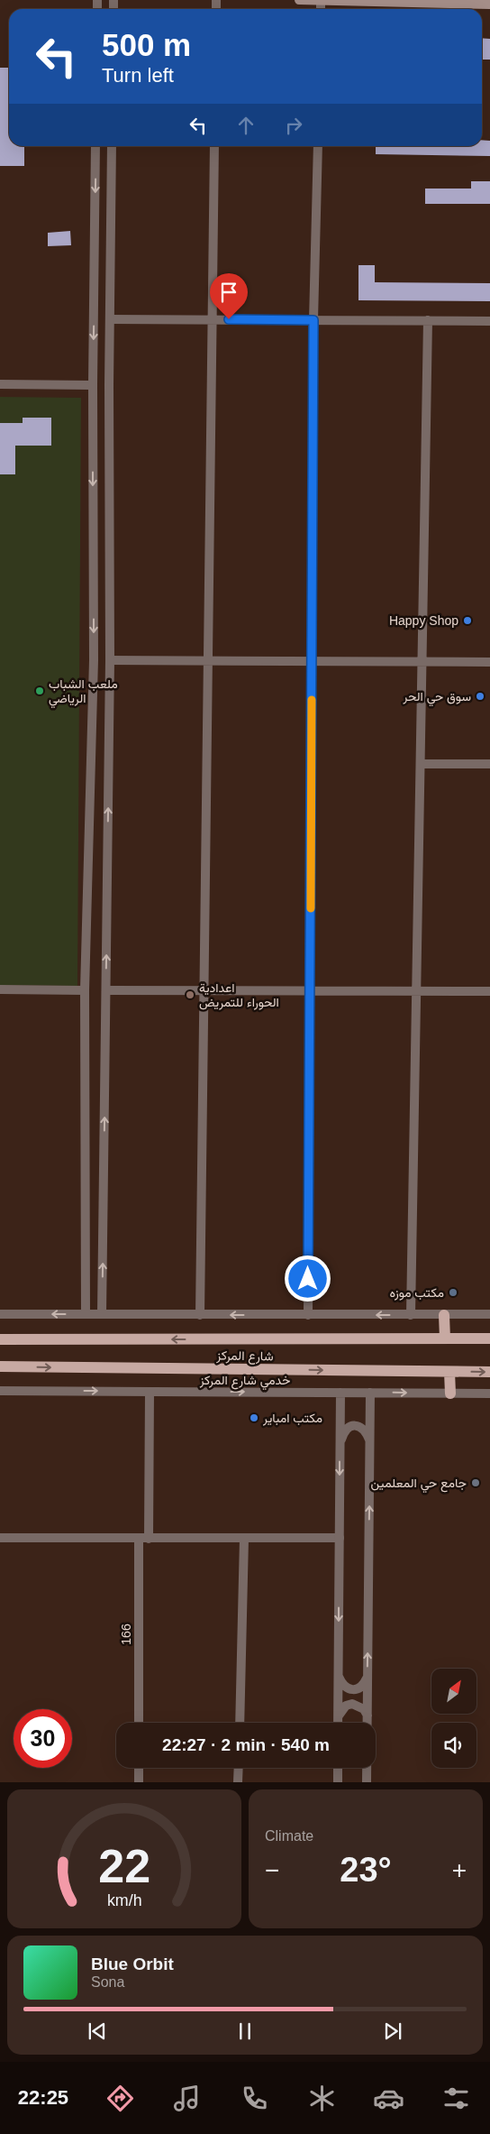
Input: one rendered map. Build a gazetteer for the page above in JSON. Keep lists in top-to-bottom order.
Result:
{
  "streets": {
    "main road": ["شارع المركز"],
    "street": ["خدمي شارع المركز", "166"]
  },
  "crossings": [
    ["خدمي شارع المركز", "166"]
  ],
  "places": [
    "Happy Shop",
    "ملعب الشباب الرياضي",
    "سوق حي الحر",
    "اعدادية الحوراء للتمريض",
    "مكتب موزه",
    "مكتب امباير",
    "جامع حي المعلمين"
  ],
  "north": "top right",
  "page": {
    "turn": ["500 m", "Turn left"],
    "limit": "30",
    "trip": "22:27 · 2 min · 540 m",
    "tile": "Climate",
    "heat": ["−", "23°", "+"],
    "song": ["Blue Orbit", "Sona"],
    "tabs": "22:25",
    "gauge": ["22", "km/h"]
  }
}
